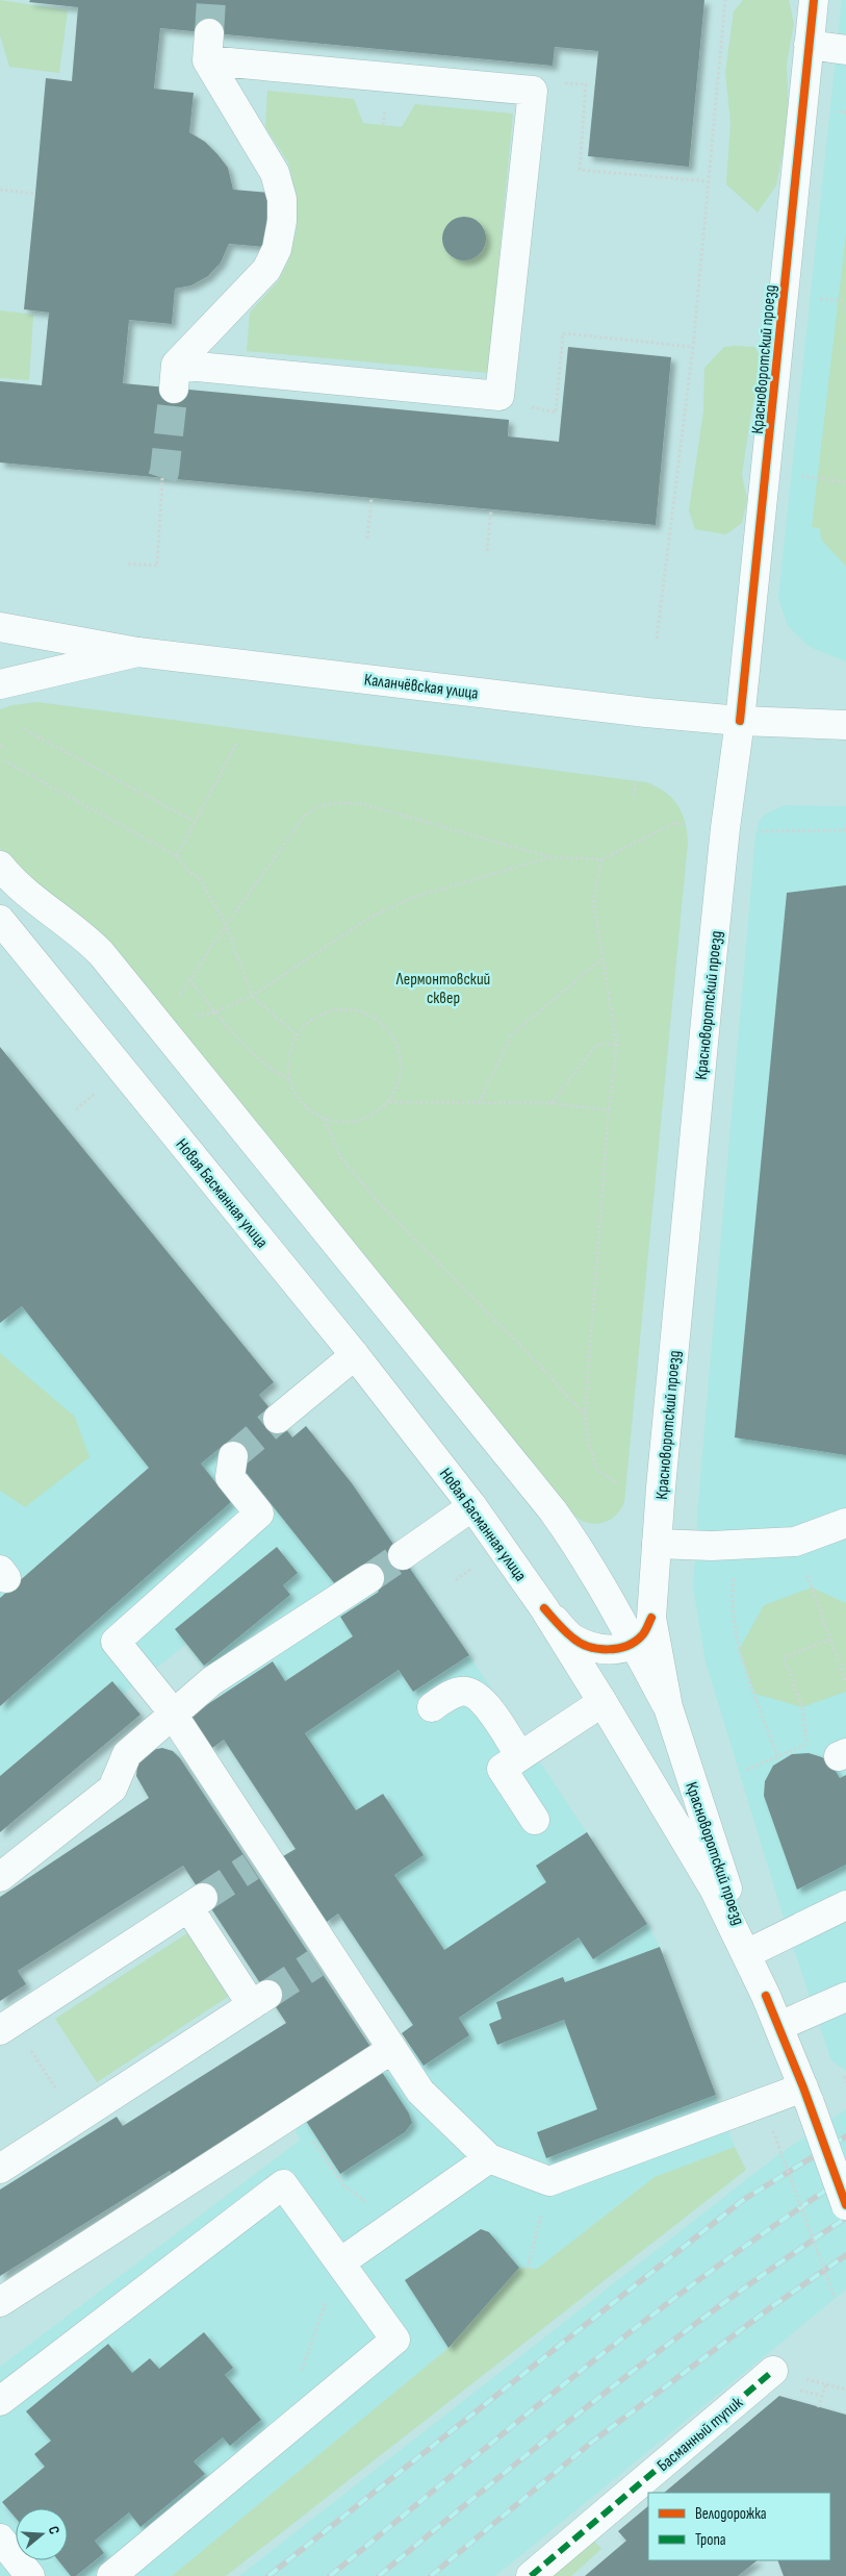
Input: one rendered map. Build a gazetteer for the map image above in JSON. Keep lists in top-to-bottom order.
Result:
{
  "streets": {
    "main road": [
      "Красноворотский проезд",
      "Каланчёвская улица",
      "Новая Басманная улица",
      "Басманный тупик"
    ]
  },
  "crossings": [
    ["Красноворотский проезд", "Каланчёвская улица"],
    ["Красноворотский проезд", "Новая Басманная улица"]
  ],
  "parks": ["Лермонтовский сквер"],
  "legend": ["Велодорожка", "Тропа"],
  "north": "right"
}
